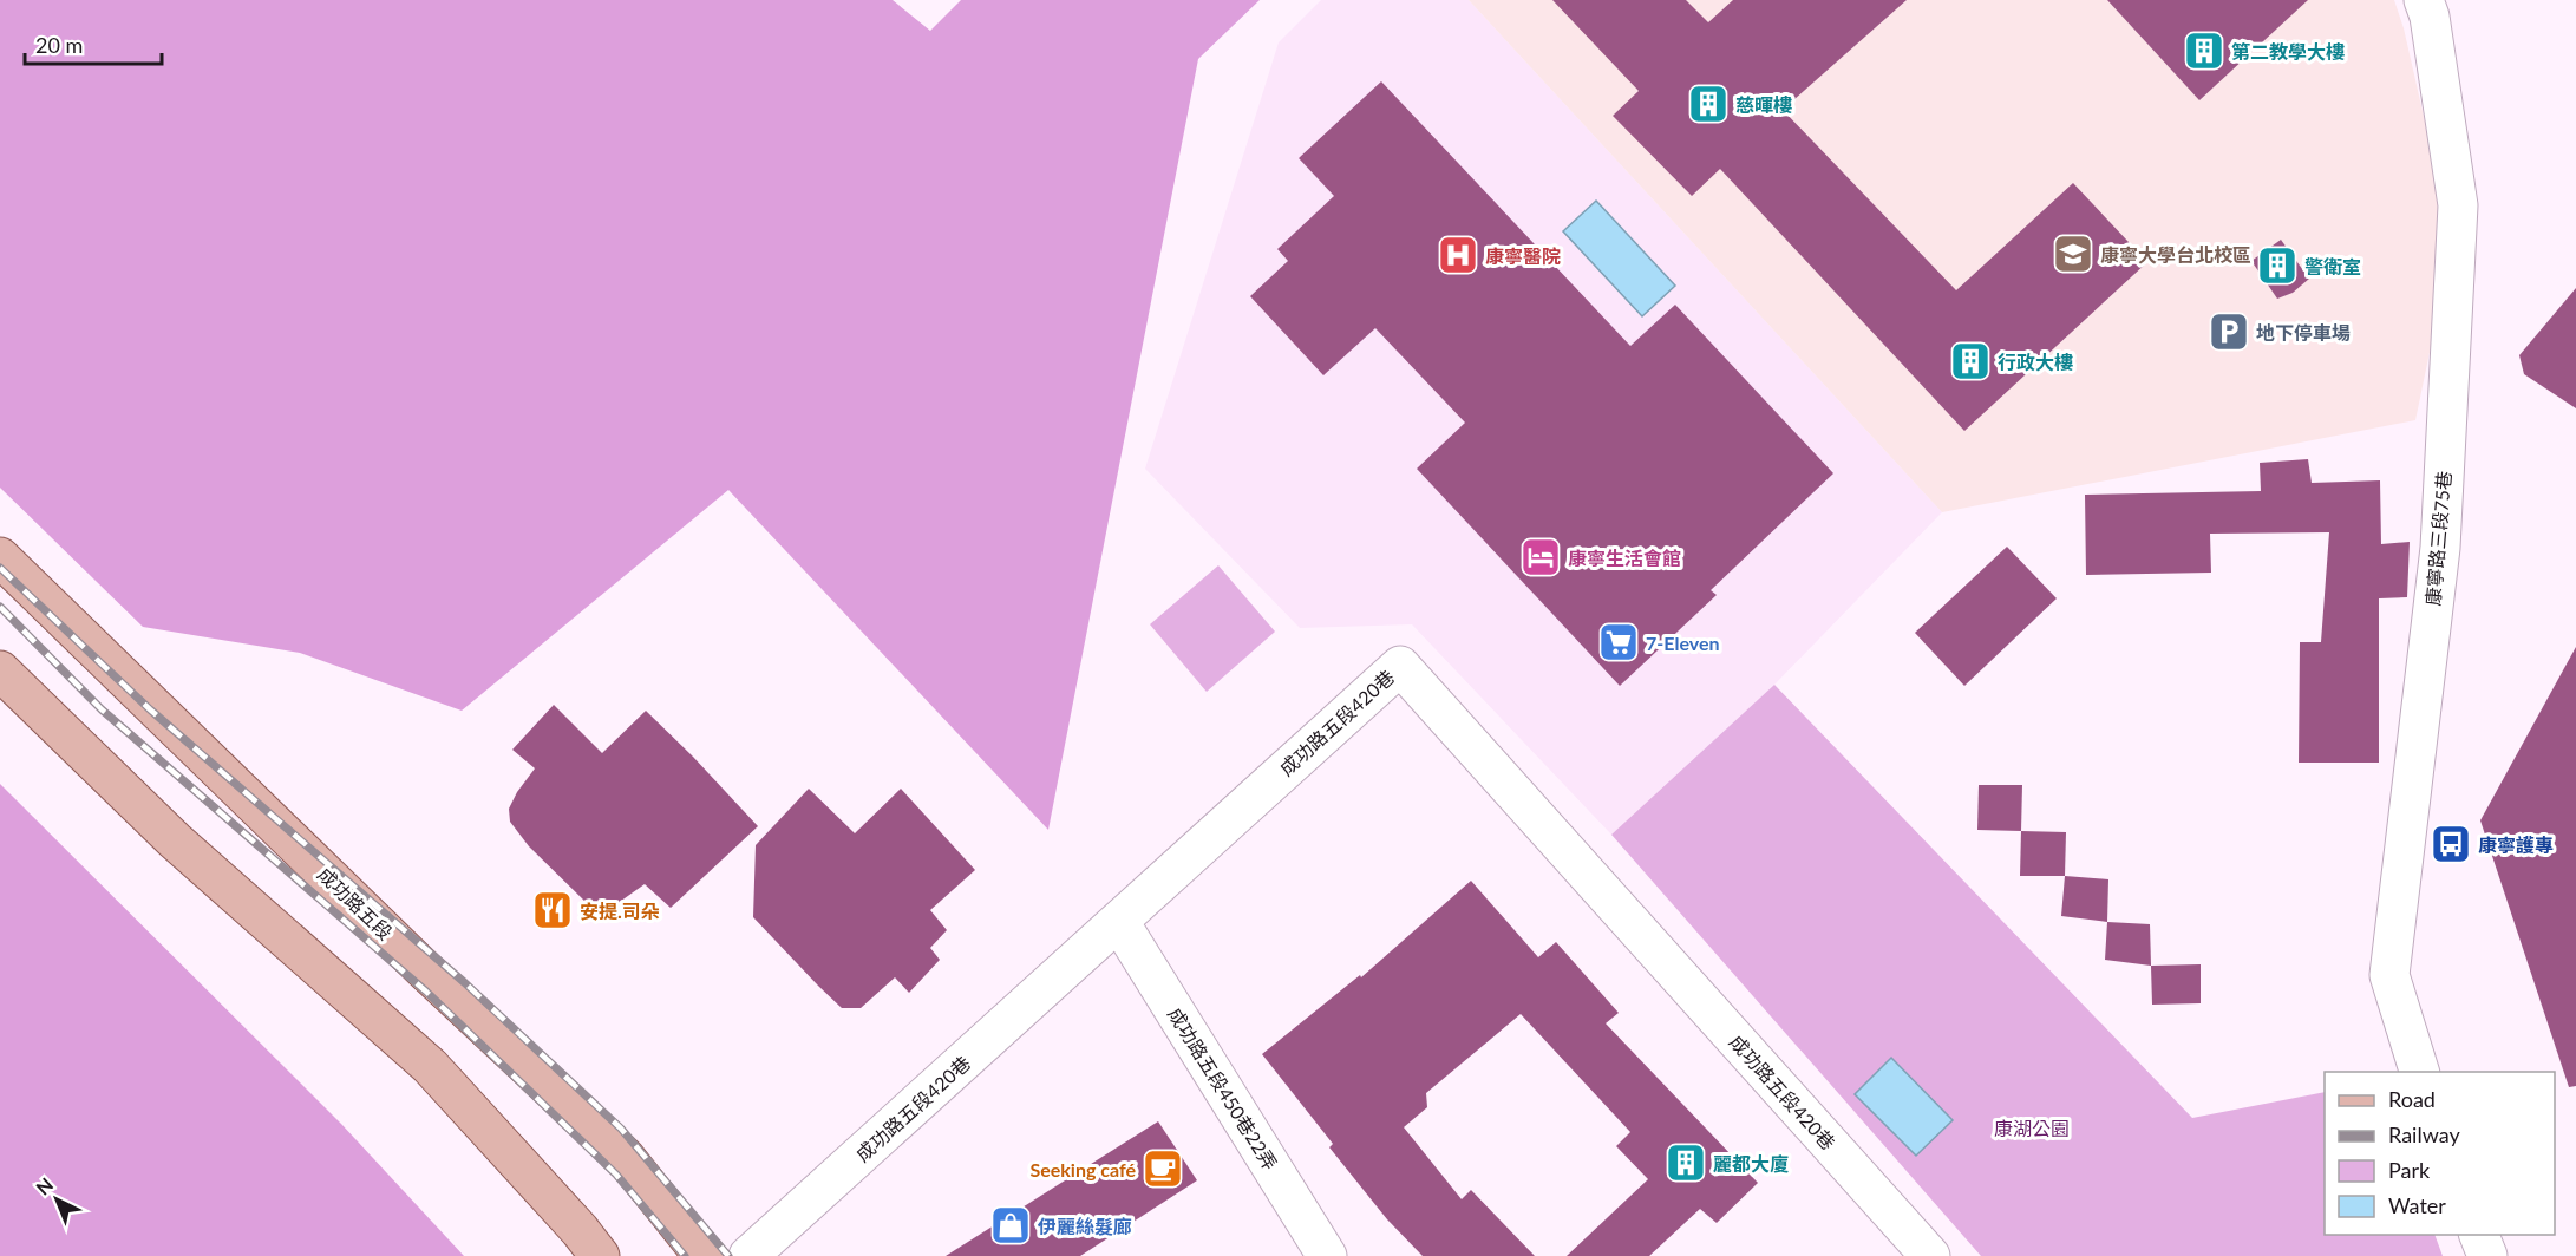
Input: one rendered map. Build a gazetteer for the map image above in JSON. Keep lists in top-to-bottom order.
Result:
{
  "streets": {
    "main road": ["成功路五段"],
    "street": ["康寧路三段75巷", "成功路五段420巷", "成功路五段450巷22弄"]
  },
  "crossings": [
    ["成功路五段420巷", "成功路五段450巷22弄"]
  ],
  "parks": ["康湖公園"],
  "places": {
    "building": [
      "第二教學大樓",
      "慈暉樓",
      "警衛室",
      "行政大樓",
      "麗都大廈"
    ],
    "school or university": ["康寧大學台北校區"],
    "hospital": ["康寧醫院"],
    "parking": ["地下停車場"],
    "hotel": ["康寧生活會館"],
    "supermarket": ["7-Eleven"],
    "bus stop": ["康寧護專"],
    "restaurant": ["安提.司朵"],
    "cafe": ["Seeking café"],
    "shop": ["伊麗絲髮廊"]
  },
  "legend": [
    "Road",
    "Railway",
    "Park",
    "Water"
  ],
  "scale_bar": "20 m",
  "north": "top left"
}
